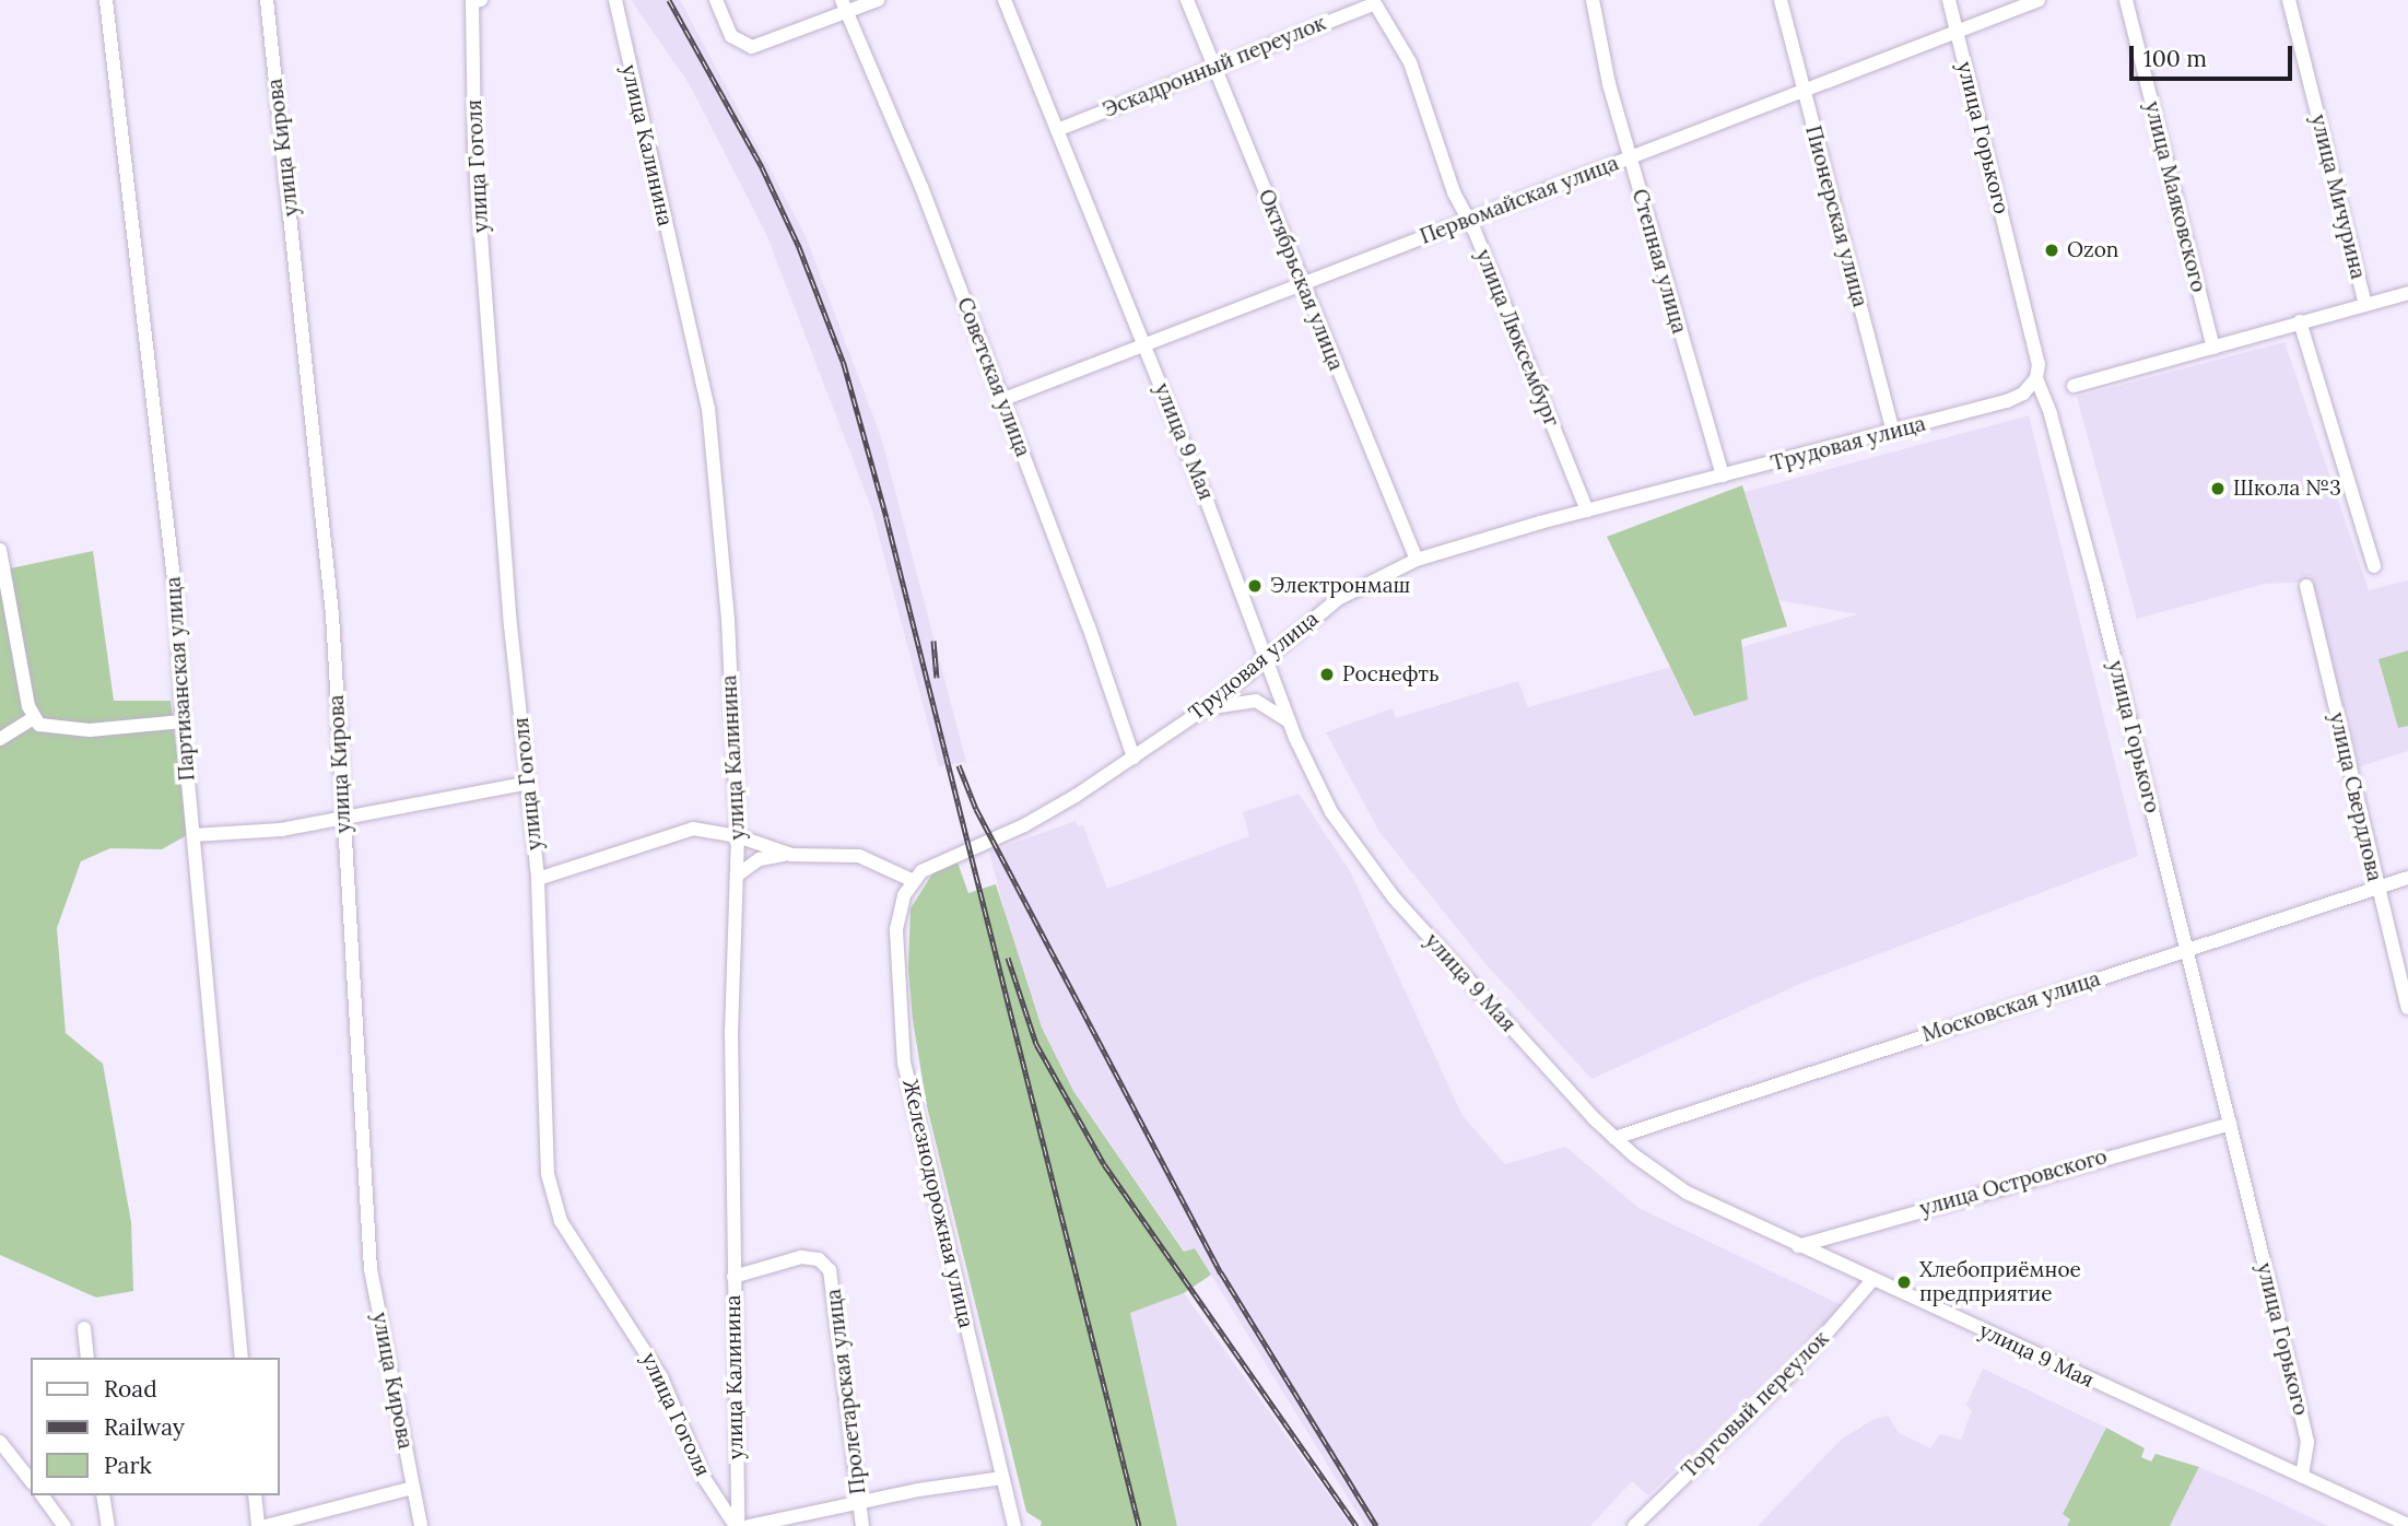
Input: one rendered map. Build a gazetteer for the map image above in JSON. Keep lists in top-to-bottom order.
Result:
{
  "streets": {
    "street": [
      "Эскадронный переулок",
      "улица Горького",
      "улица Калинина",
      "улица Кирова",
      "улица Гоголя",
      "улица Маяковского",
      "улица Мичурина",
      "Первомайская улица",
      "Пионерская улица",
      "Степная улица",
      "Октябрьская улица",
      "улица Люксембург",
      "Советская улица",
      "улица 9 Мая",
      "Трудовая улица",
      "Партизанская улица",
      "улица Свердлова",
      "Московская улица",
      "улица Островского",
      "Железнодорожная улица",
      "Пролетарская улица",
      "Торговый переулок"
    ]
  },
  "crossings": [
    ["Эскадронный переулок", "Октябрьская улица"],
    ["Эскадронный переулок", "улица Люксембург"],
    ["Эскадронный переулок", "улица 9 Мая"],
    ["улица Горького", "Первомайская улица"],
    ["улица Горького", "улица 9 Мая"],
    ["улица Горького", "Трудовая улица"],
    ["улица Горького", "Московская улица"],
    ["улица Горького", "улица Островского"],
    ["улица Калинина", "улица Гоголя"],
    ["улица Калинина", "Пролетарская улица"],
    ["Первомайская улица", "Пионерская улица"],
    ["Первомайская улица", "Степная улица"],
    ["Первомайская улица", "Октябрьская улица"],
    ["Первомайская улица", "улица Люксембург"],
    ["Первомайская улица", "Советская улица"],
    ["Первомайская улица", "улица 9 Мая"],
    ["Пионерская улица", "Трудовая улица"],
    ["Степная улица", "Трудовая улица"],
    ["Октябрьская улица", "Трудовая улица"],
    ["улица Люксембург", "Трудовая улица"],
    ["Советская улица", "Трудовая улица"],
    ["улица 9 Мая", "Трудовая улица"],
    ["улица 9 Мая", "Московская улица"],
    ["улица 9 Мая", "улица Островского"],
    ["улица 9 Мая", "Торговый переулок"],
    ["Трудовая улица", "Железнодорожная улица"],
    ["улица Свердлова", "Московская улица"]
  ],
  "places": [
    "Ozon",
    "Школа №3",
    "Электронмаш",
    "Роснефть",
    "Хлебоприёмное предприятие"
  ],
  "legend": ["Road", "Railway", "Park"],
  "scale_bar": "100 m"
}
